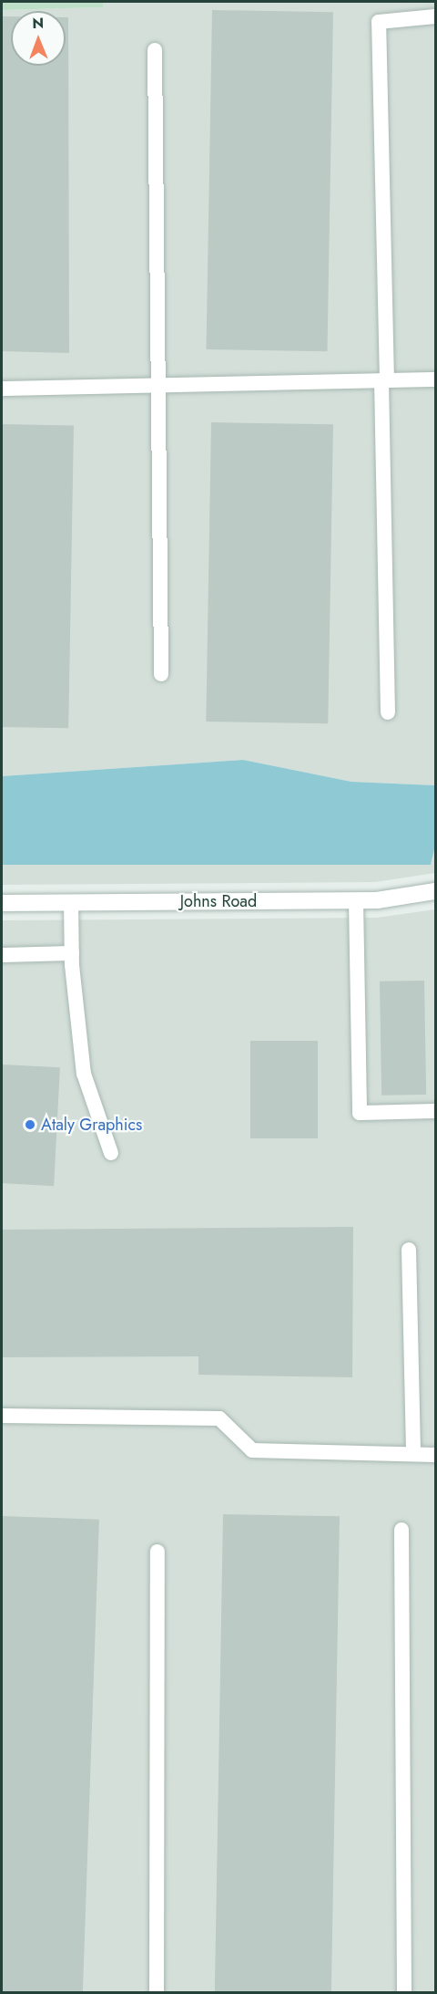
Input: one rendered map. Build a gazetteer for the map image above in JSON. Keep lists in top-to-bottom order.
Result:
{
  "streets": {
    "street": ["Johns Road"]
  },
  "places": ["Ataly Graphics"],
  "north": "top"
}
